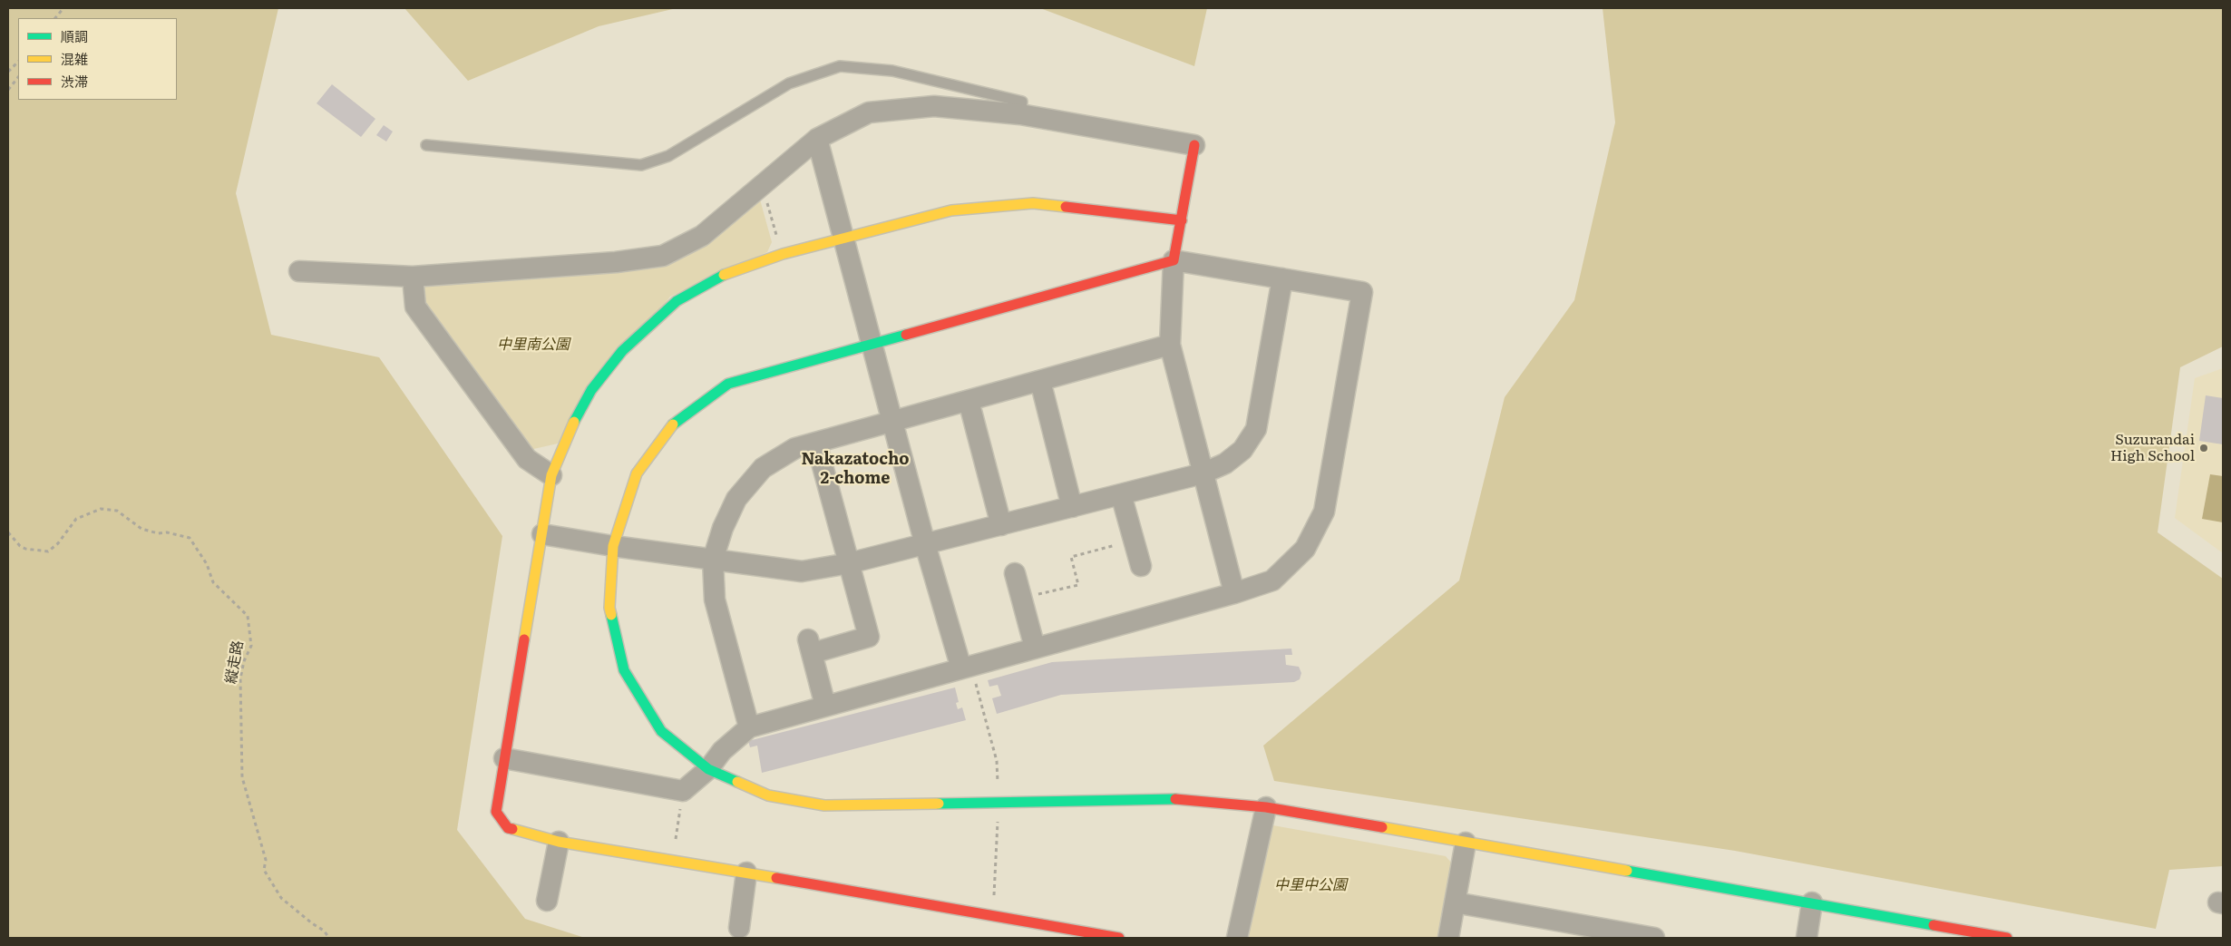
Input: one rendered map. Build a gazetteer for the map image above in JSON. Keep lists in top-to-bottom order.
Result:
{
  "streets": {
    "path": ["縦走路"]
  },
  "districts": ["Nakazatocho 2-chome"],
  "parks": ["中里南公園", "中里中公園"],
  "places": ["Suzurandai High School"],
  "legend": ["順調", "混雑", "渋滞"]
}
